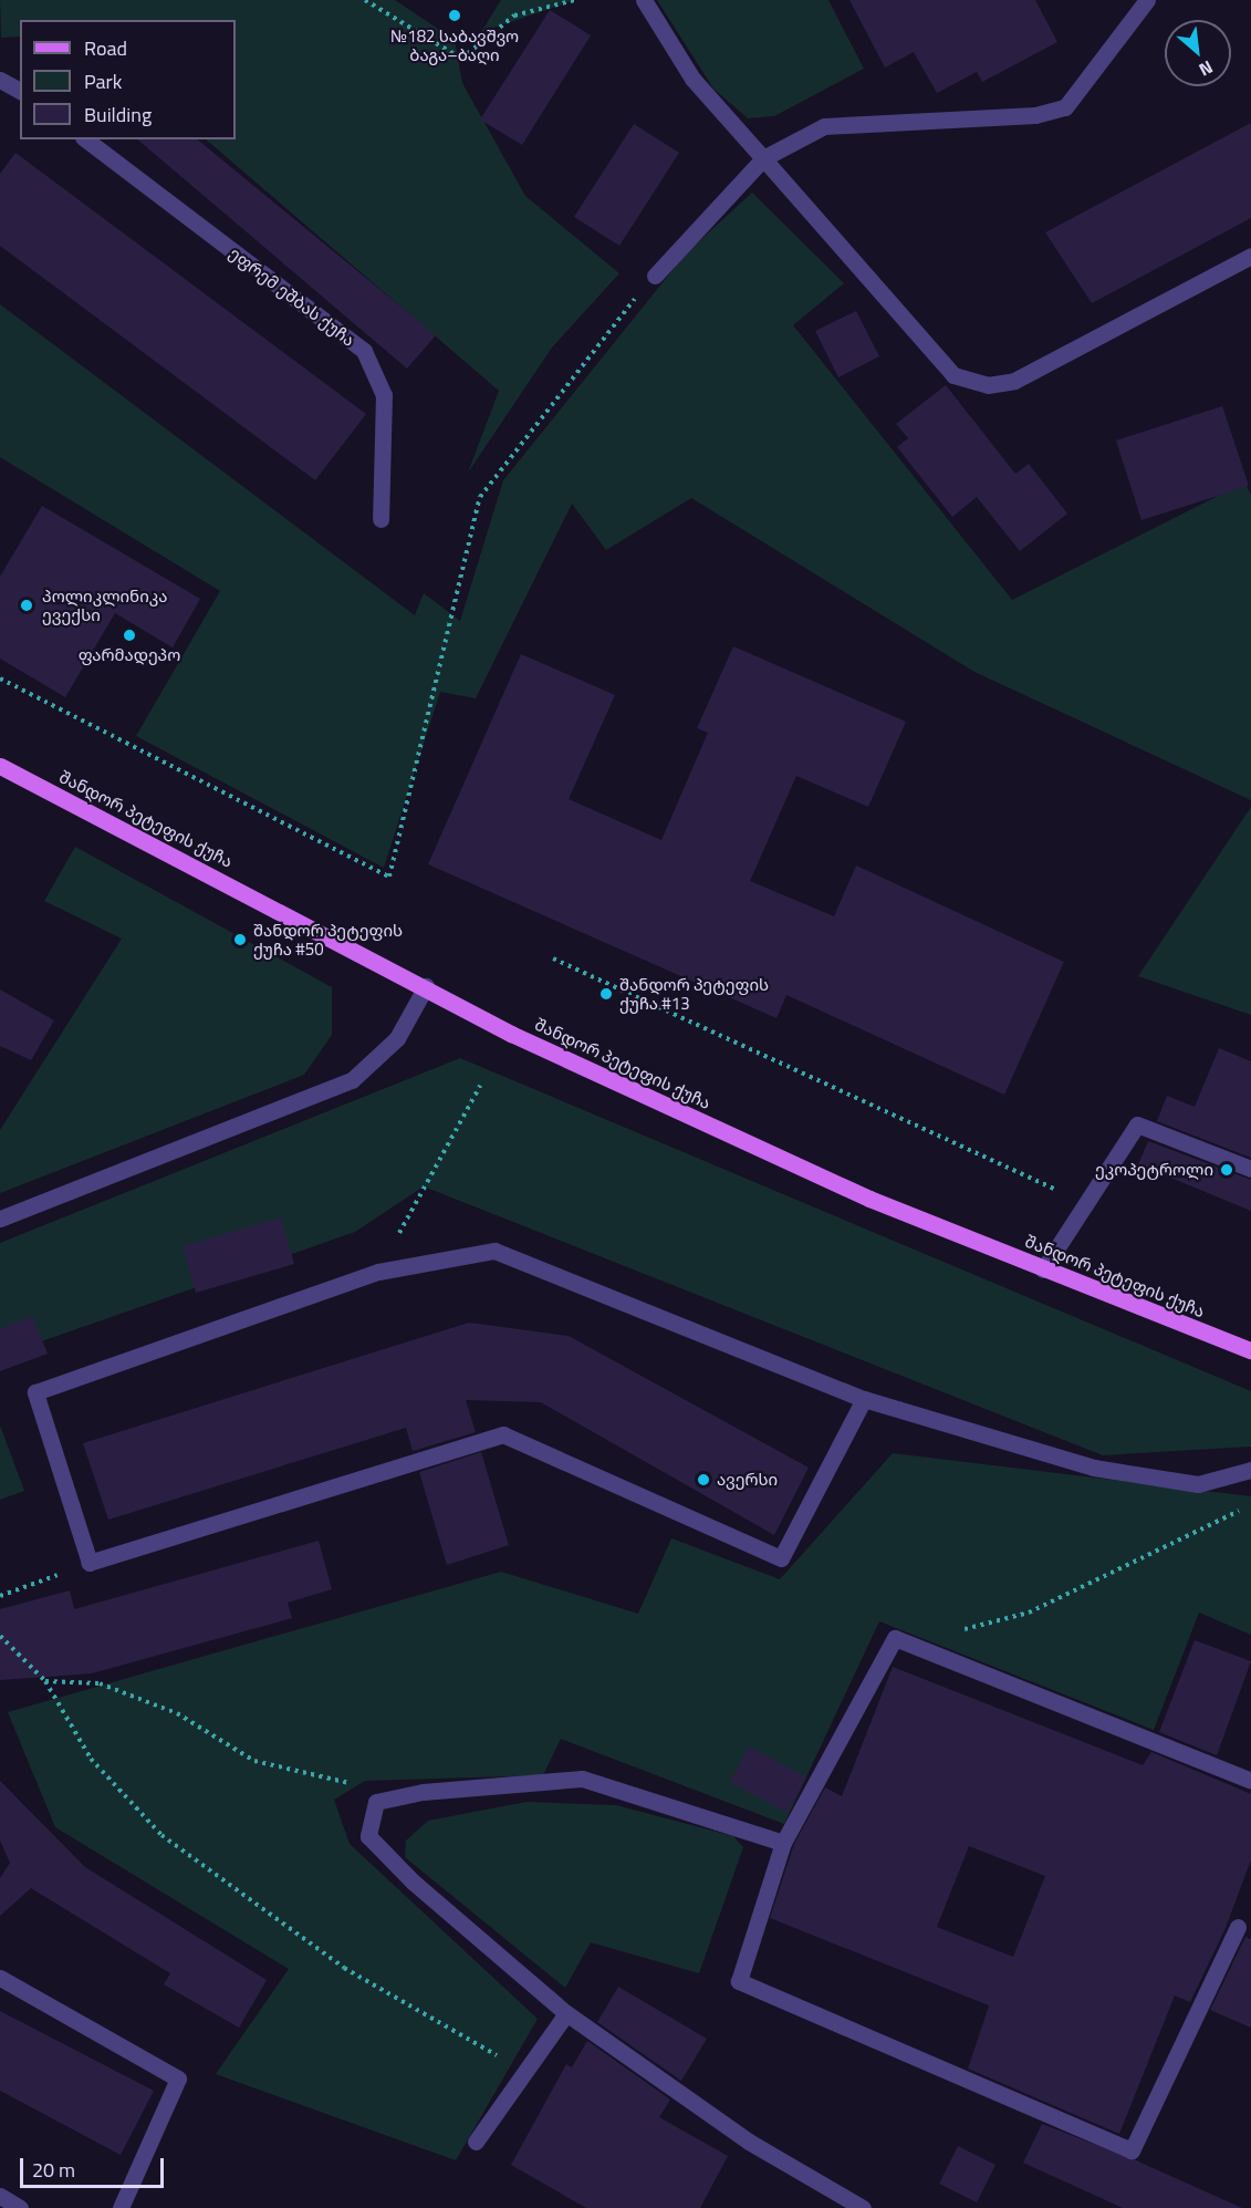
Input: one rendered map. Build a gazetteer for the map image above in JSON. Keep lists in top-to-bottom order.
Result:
{
  "streets": {
    "main road": ["შანდორ პეტეფის ქუჩა"],
    "street": ["ეფრემ ეშბას ქუჩა"]
  },
  "places": [
    "№182 საბავშვო ბაგა–ბაღი",
    "პოლიკლინიკა ევექსი",
    "ფარმადეპო",
    "შანდორ პეტეფის ქუჩა #50",
    "შანდორ პეტეფის ქუჩა #13",
    "ეკოპეტროლი",
    "ავერსი"
  ],
  "legend": ["Road", "Park", "Building"],
  "scale_bar": "20 m",
  "north": "bottom right"
}
